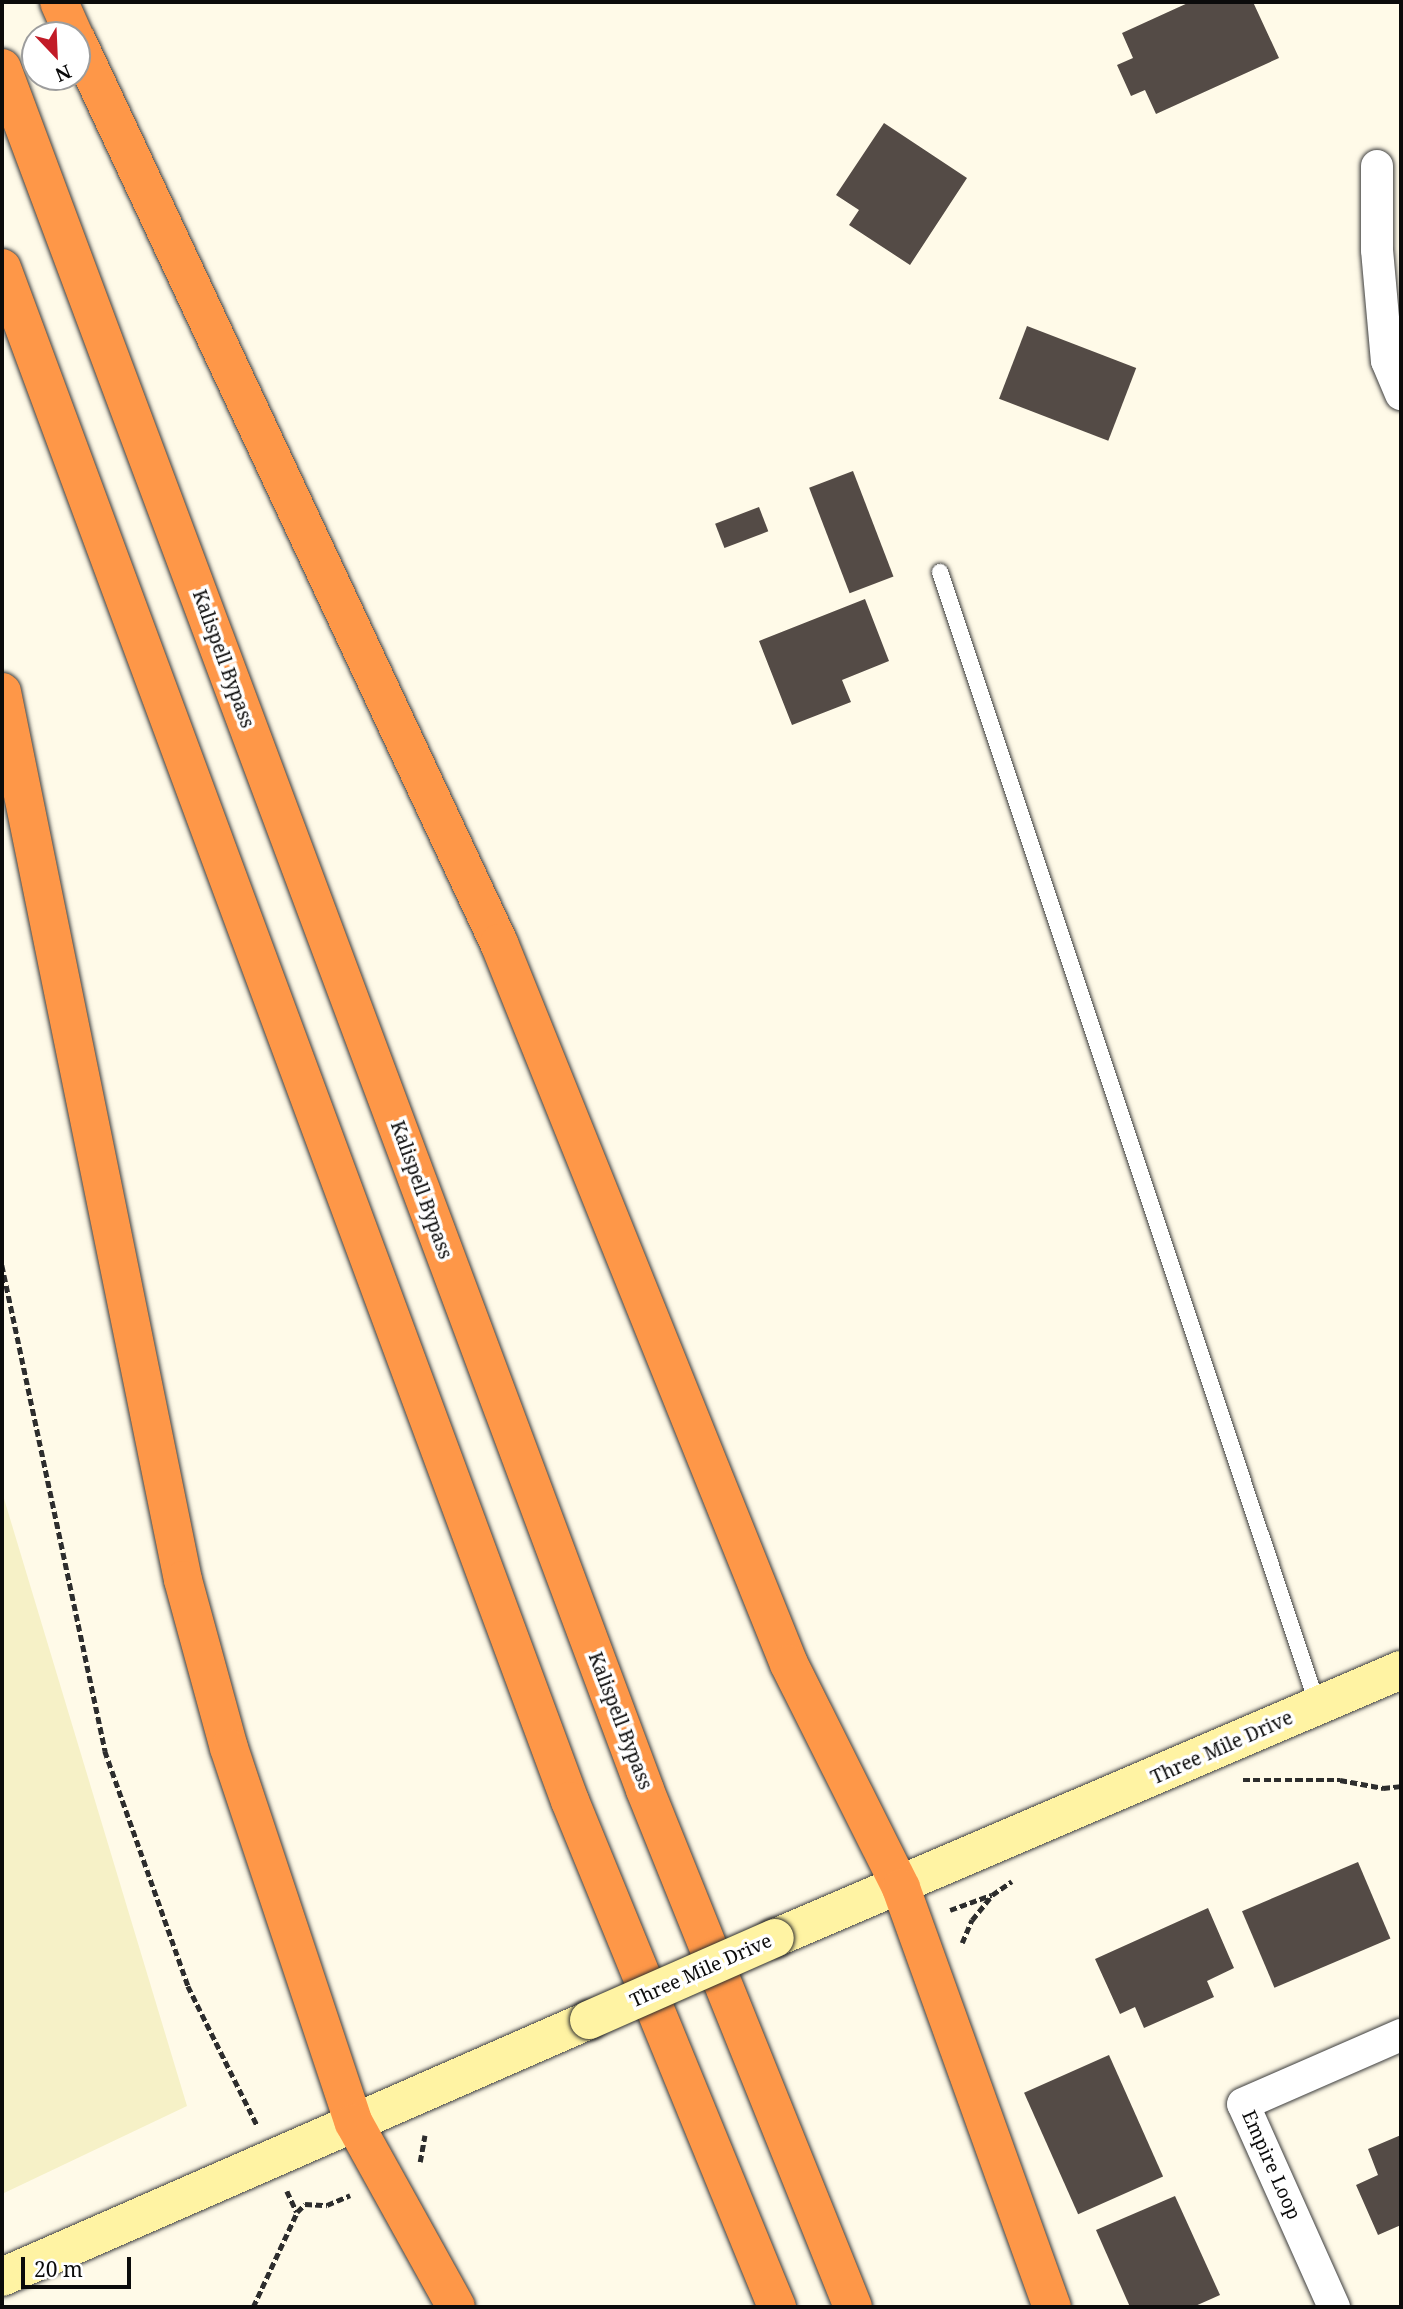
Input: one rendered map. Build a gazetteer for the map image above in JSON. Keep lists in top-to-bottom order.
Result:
{
  "streets": {
    "highway": ["Kalispell Bypass"],
    "main road": ["Three Mile Drive"],
    "street": ["Empire Loop"]
  },
  "scale_bar": "20 m",
  "north": "bottom right"
}
